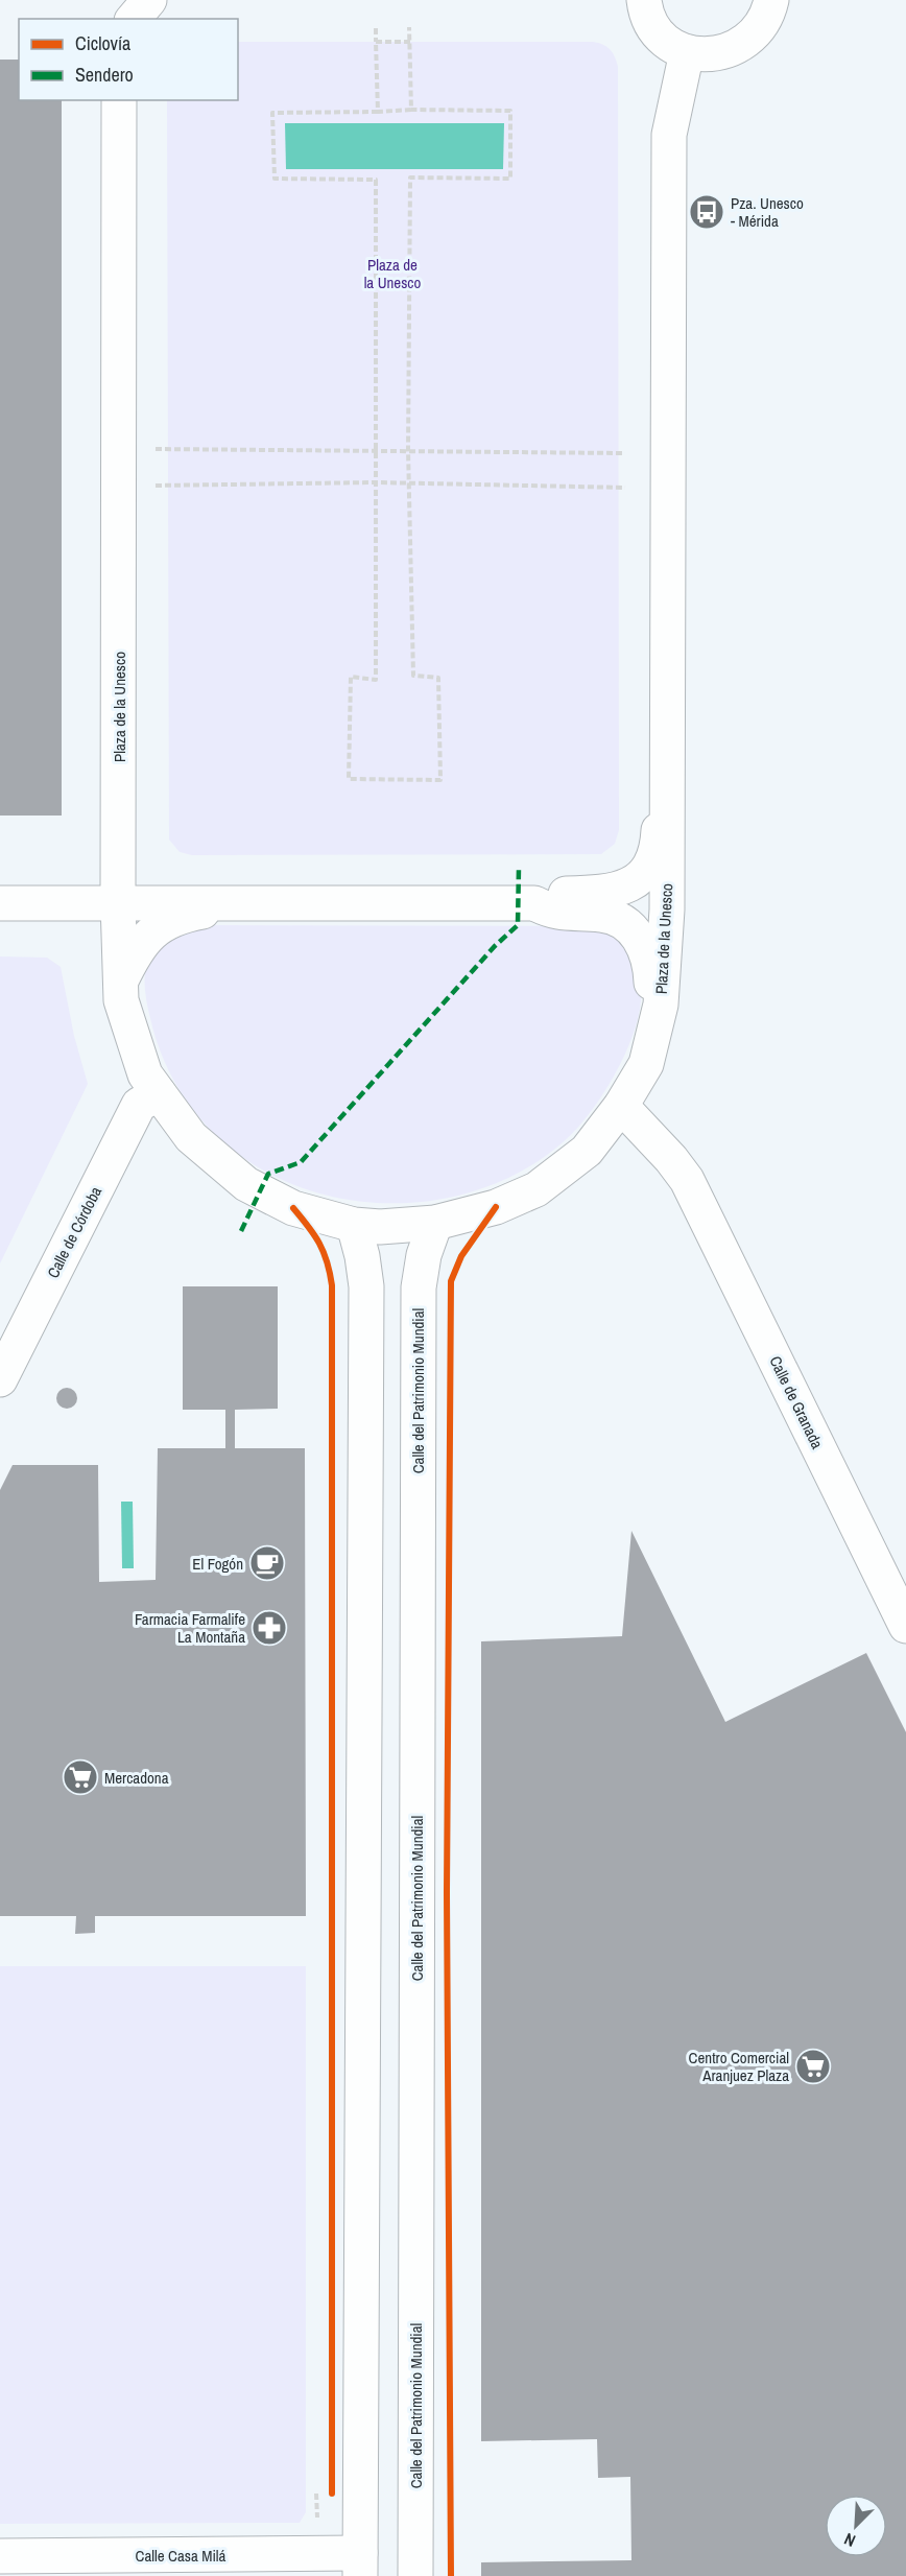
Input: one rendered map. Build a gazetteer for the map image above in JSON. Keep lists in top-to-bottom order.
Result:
{
  "streets": {
    "street": [
      "Plaza de la Unesco",
      "Calle de Córdoba",
      "Calle del Patrimonio Mundial",
      "Calle de Granada",
      "Calle Casa Milá"
    ]
  },
  "crossings": [
    ["Plaza de la Unesco", "Calle de Córdoba"],
    ["Plaza de la Unesco", "Calle del Patrimonio Mundial"],
    ["Plaza de la Unesco", "Calle de Granada"]
  ],
  "parks": ["Plaza de la Unesco"],
  "places": {
    "bus stop": ["Pza. Unesco - Mérida"],
    "cafe": ["El Fogón"],
    "pharmacy": ["Farmacia Farmalife La Montaña"],
    "supermarket": ["Mercadona", "Centro Comercial Aranjuez Plaza"]
  },
  "legend": ["Ciclovía", "Sendero"],
  "north": "bottom left"
}
